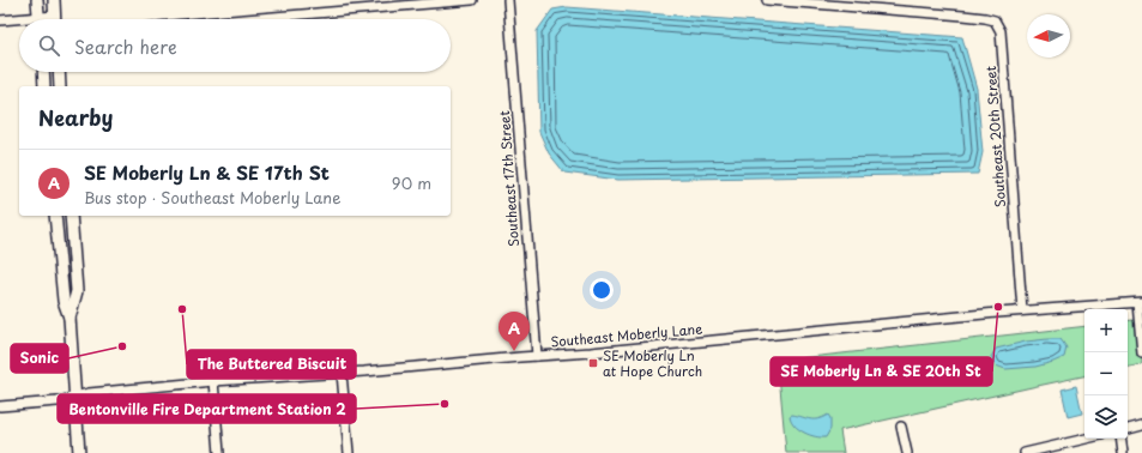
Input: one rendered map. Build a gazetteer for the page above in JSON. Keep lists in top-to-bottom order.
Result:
{
  "streets": {
    "street": ["Southeast 20th Street", "Southeast 17th Street", "Southeast Moberly Lane"]
  },
  "crossings": [
    ["Southeast 20th Street", "Southeast Moberly Lane"],
    ["Southeast 17th Street", "Southeast Moberly Lane"]
  ],
  "places": {
    "other": [
      "SE Moberly Ln & SE 20th St",
      "The Buttered Biscuit",
      "Sonic",
      "Bentonville Fire Department Station 2"
    ],
    "transit": ["SE Moberly Ln at Hope Church"]
  },
  "north": "left",
  "page": {
    "search": "Search here",
    "heading": "Nearby",
    "list": [
      {
        "mark": "A",
        "name": "SE Moberly Ln & SE 17th St",
        "note": "Bus stop · Southeast Moberly Lane",
        "value": "90 m"
      }
    ],
    "map_buttons": ["+", "−"],
    "pins": "A"
  }
}
